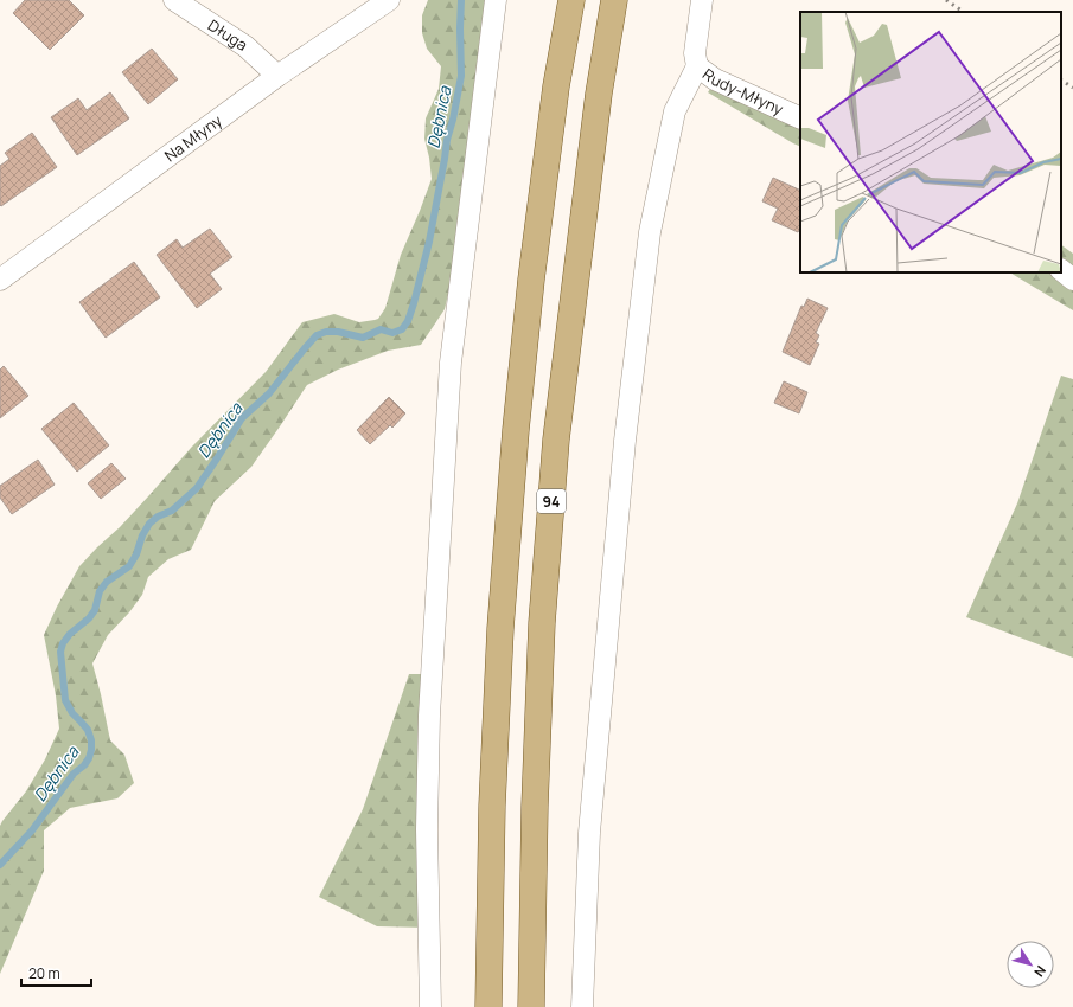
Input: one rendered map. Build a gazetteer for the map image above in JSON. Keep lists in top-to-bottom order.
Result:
{
  "streets": {
    "main road": ["94"],
    "street": ["Długa", "Rudy-Młyny", "Na Młyny"]
  },
  "crossings": [
    ["Długa", "Na Młyny"]
  ],
  "water": ["Dębnica"],
  "scale_bar": "20 m",
  "north": "bottom right"
}
